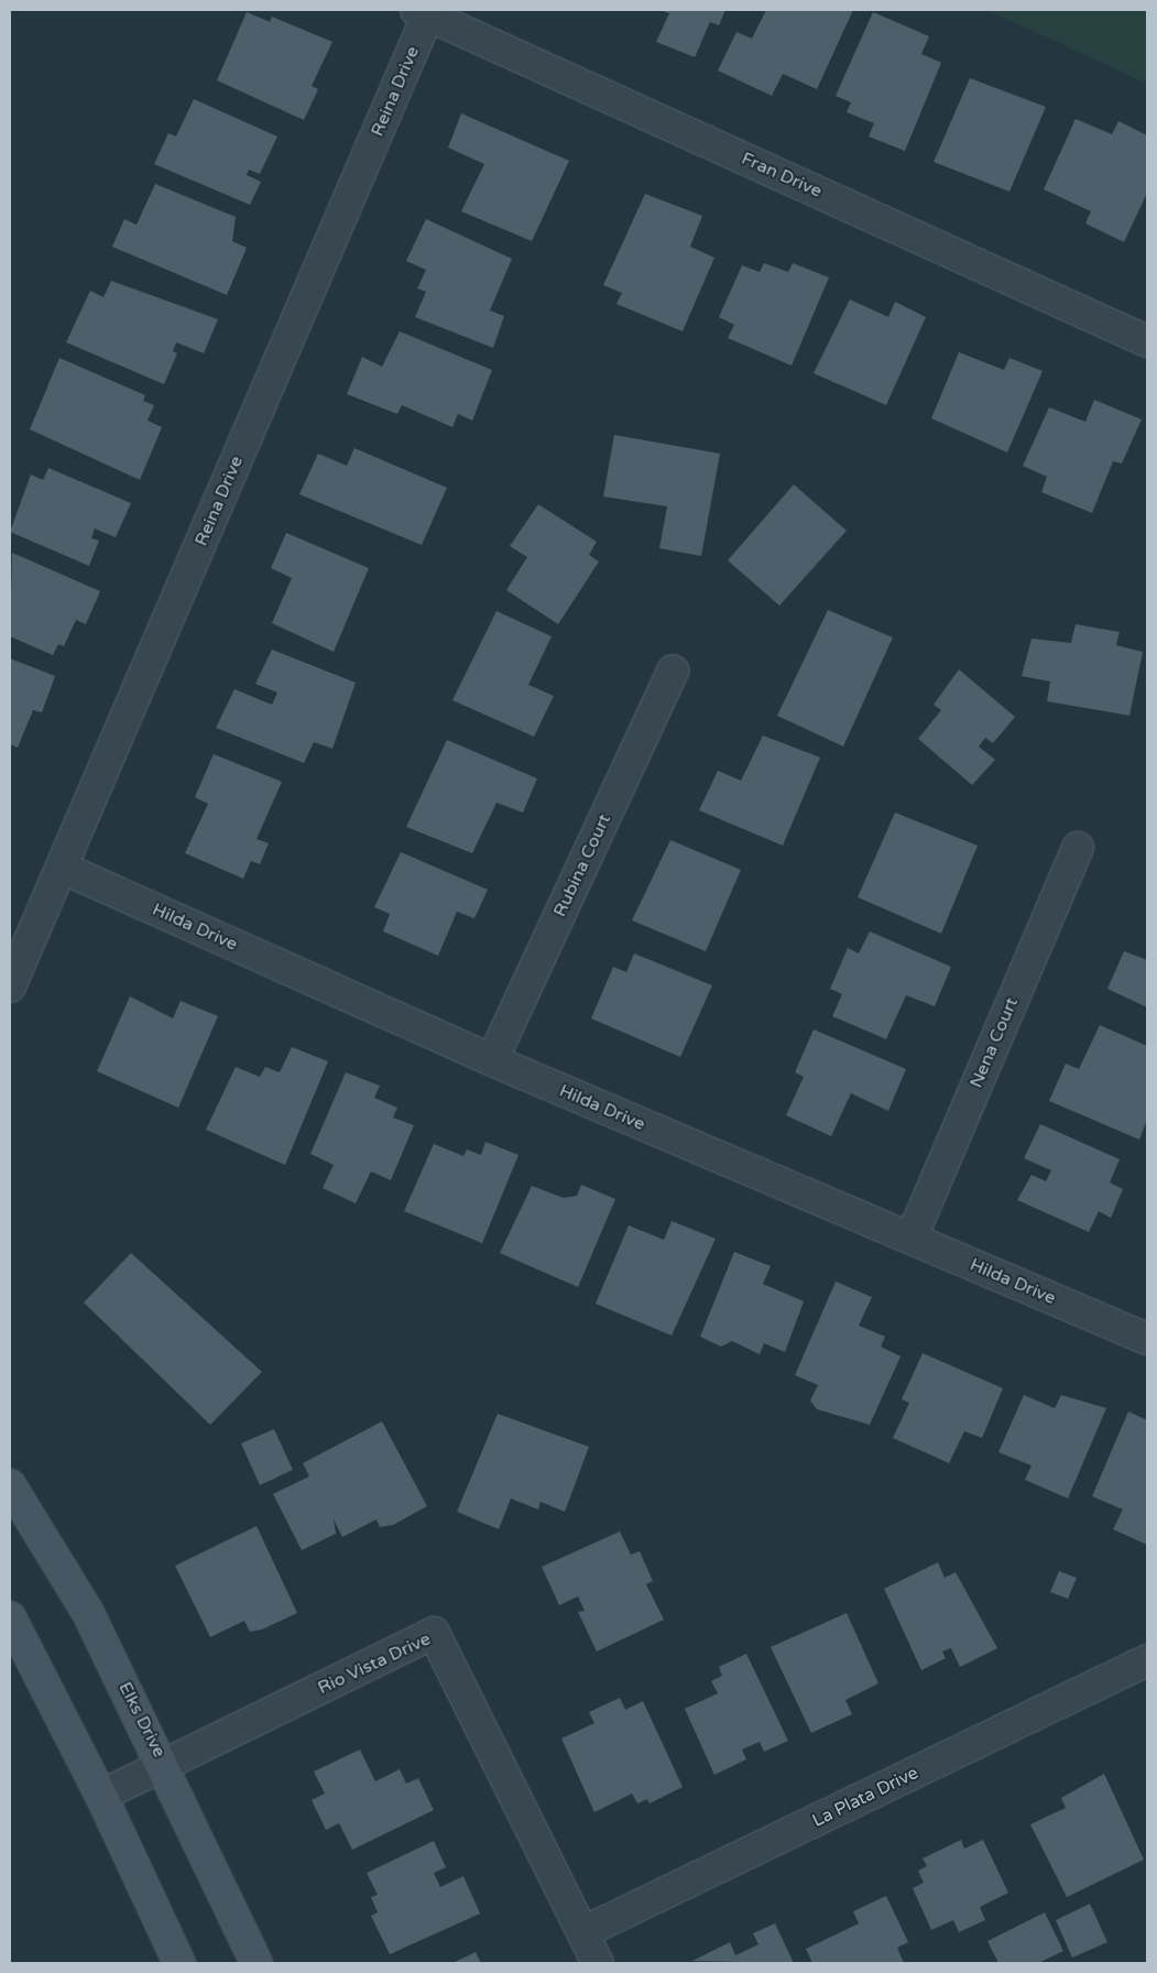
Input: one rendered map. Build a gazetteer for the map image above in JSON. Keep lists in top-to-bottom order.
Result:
{
  "streets": {
    "main road": ["Elks Drive"],
    "street": [
      "Reina Drive",
      "Fran Drive",
      "Rubina Court",
      "Hilda Drive",
      "Nena Court",
      "Rio Vista Drive",
      "La Plata Drive"
    ]
  },
  "crossings": [
    ["Reina Drive", "Fran Drive"],
    ["Reina Drive", "Hilda Drive"],
    ["Rubina Court", "Hilda Drive"],
    ["Hilda Drive", "Nena Court"],
    ["Rio Vista Drive", "Elks Drive"],
    ["Rio Vista Drive", "La Plata Drive"]
  ]
}
